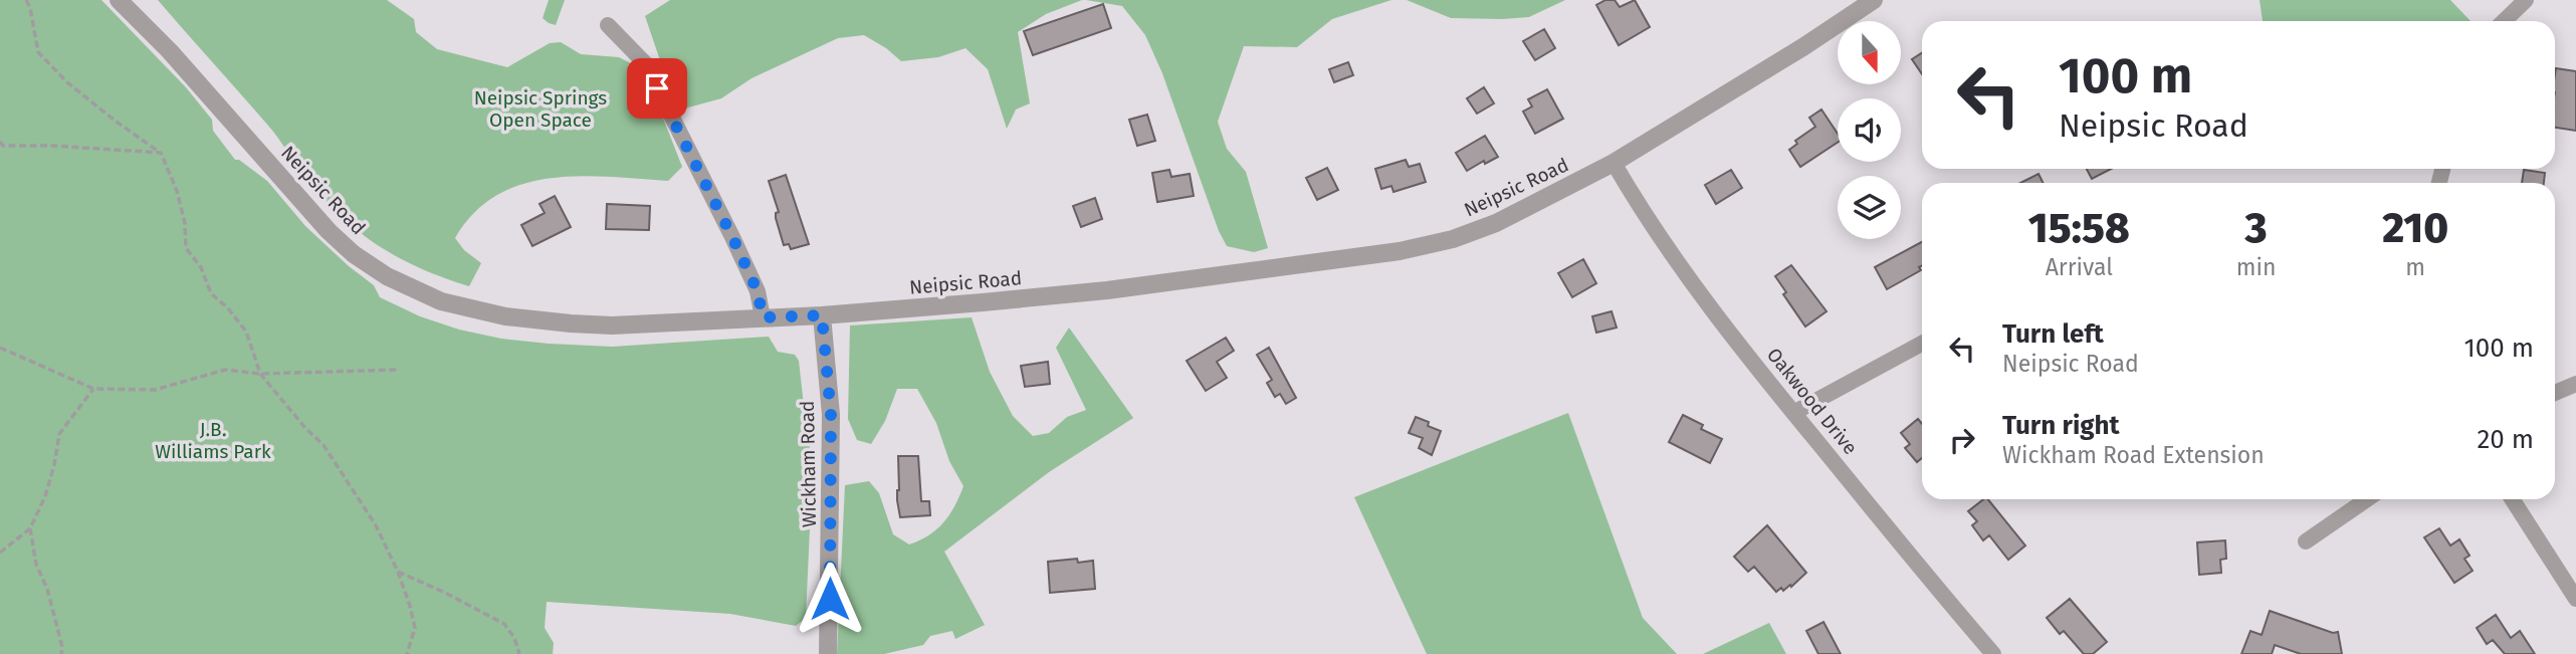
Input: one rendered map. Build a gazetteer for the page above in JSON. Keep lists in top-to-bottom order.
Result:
{
  "streets": {
    "street": ["Neipsic Road", "Oakwood Drive", "Wickham Road"]
  },
  "crossings": [
    ["Neipsic Road", "Oakwood Drive"],
    ["Neipsic Road", "Wickham Road"]
  ],
  "parks": ["Neipsic Springs Open Space", "J.B. Williams Park"],
  "north": "bottom",
  "page": {
    "turn": ["100 m", "Neipsic Road"],
    "eta": [
      "15:58",
      "Arrival",
      "3",
      "min",
      "210",
      "m"
    ],
    "list": [
      {
        "name": "Turn left",
        "note": "Neipsic Road",
        "value": "100 m"
      },
      {
        "name": "Turn right",
        "note": "Wickham Road Extension",
        "value": "20 m"
      }
    ]
  }
}
